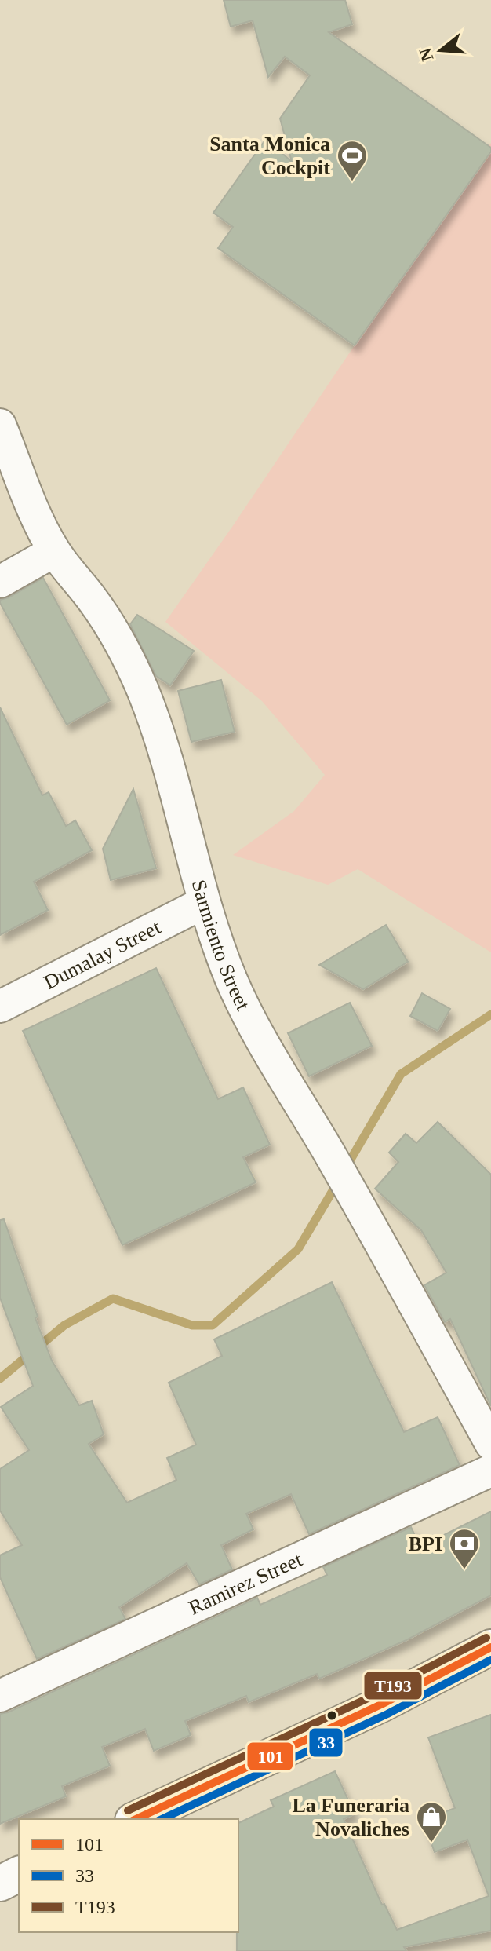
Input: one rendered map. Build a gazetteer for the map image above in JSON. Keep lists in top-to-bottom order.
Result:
{
  "streets": {
    "street": ["Sarmiento Street", "Dumalay Street", "Ramirez Street"]
  },
  "crossings": [
    ["Sarmiento Street", "Dumalay Street"]
  ],
  "places": {
    "sports": ["Santa Monica Cockpit"],
    "bank": ["BPI"],
    "shop": ["La Funeraria Novaliches"]
  },
  "lines": ["transit line T193", "transit line 101", "transit line 33"],
  "legend": ["101", "33", "T193"],
  "north": "left"
}
